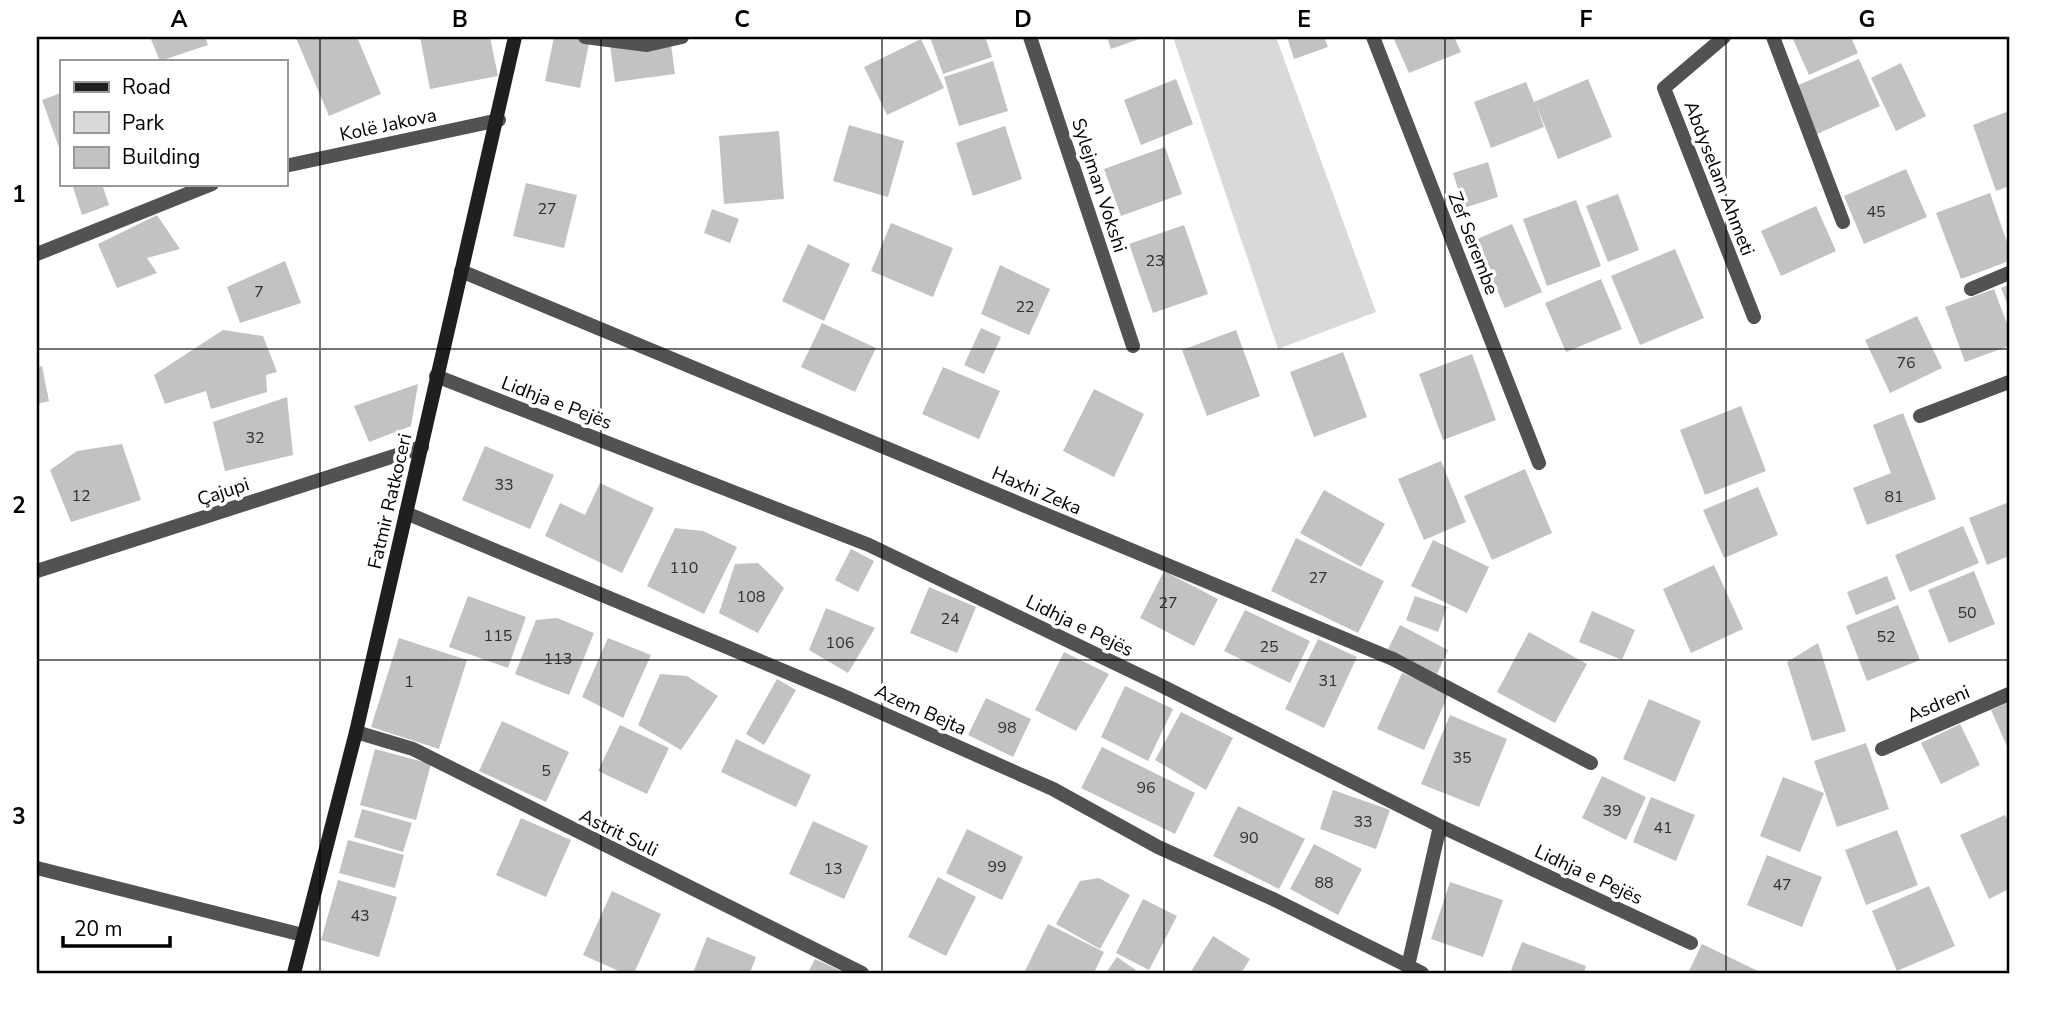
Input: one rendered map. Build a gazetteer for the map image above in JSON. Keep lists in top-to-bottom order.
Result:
{
  "streets": {
    "street": [
      "Kolë Jakova",
      "Abdyselam Ahmeti",
      "Sylejman Vokshi",
      "Zef Serembe",
      "Lidhja e Pejës",
      "Haxhi Zeka",
      "Çajupi",
      "Fatmir Ratkoceri",
      "Asdreni",
      "Azem Bejta",
      "Astrit Suli"
    ]
  },
  "crossings": [
    ["Kolë Jakova", "Fatmir Ratkoceri"],
    ["Lidhja e Pejës", "Fatmir Ratkoceri"],
    ["Haxhi Zeka", "Fatmir Ratkoceri"],
    ["Çajupi", "Fatmir Ratkoceri"],
    ["Fatmir Ratkoceri", "Azem Bejta"],
    ["Fatmir Ratkoceri", "Astrit Suli"]
  ],
  "house_numbers": [
    "27",
    "45",
    "23",
    "7",
    "22",
    "76",
    "32",
    "33",
    "12",
    "81",
    "110",
    "27",
    "108",
    "27",
    "50",
    "24",
    "115",
    "52",
    "106",
    "25",
    "113",
    "31",
    "1",
    "98",
    "35",
    "5",
    "96",
    "39",
    "33",
    "41",
    "90",
    "99",
    "13",
    "88",
    "47",
    "43"
  ],
  "legend": ["Road", "Park", "Building"],
  "scale_bar": "20 m",
  "grid": {
    "columns": [
      "A",
      "B",
      "C",
      "D",
      "E",
      "F",
      "G"
    ],
    "rows": ["1", "2", "3"]
  }
}
